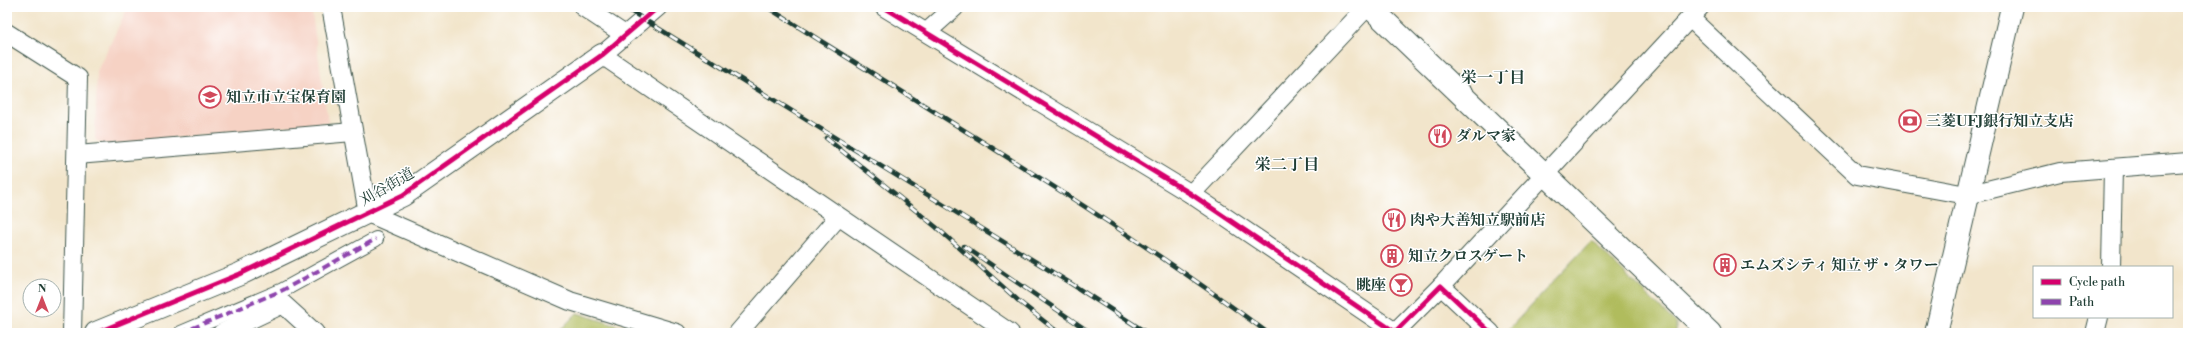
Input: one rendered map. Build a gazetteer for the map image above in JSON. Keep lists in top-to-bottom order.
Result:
{
  "streets": {
    "street": ["刈谷街道"]
  },
  "districts": ["栄一丁目", "栄二丁目"],
  "places": {
    "school or university": ["知立市立宝保育園"],
    "bank": ["三菱UFJ銀行知立支店"],
    "restaurant": ["ダルマ家", "肉や大善知立駅前店"],
    "building": ["知立クロスゲート", "エムズシティ 知立 ザ・タワー"],
    "bar": ["眺座"]
  },
  "legend": ["Cycle path", "Path"],
  "north": "top"
}
